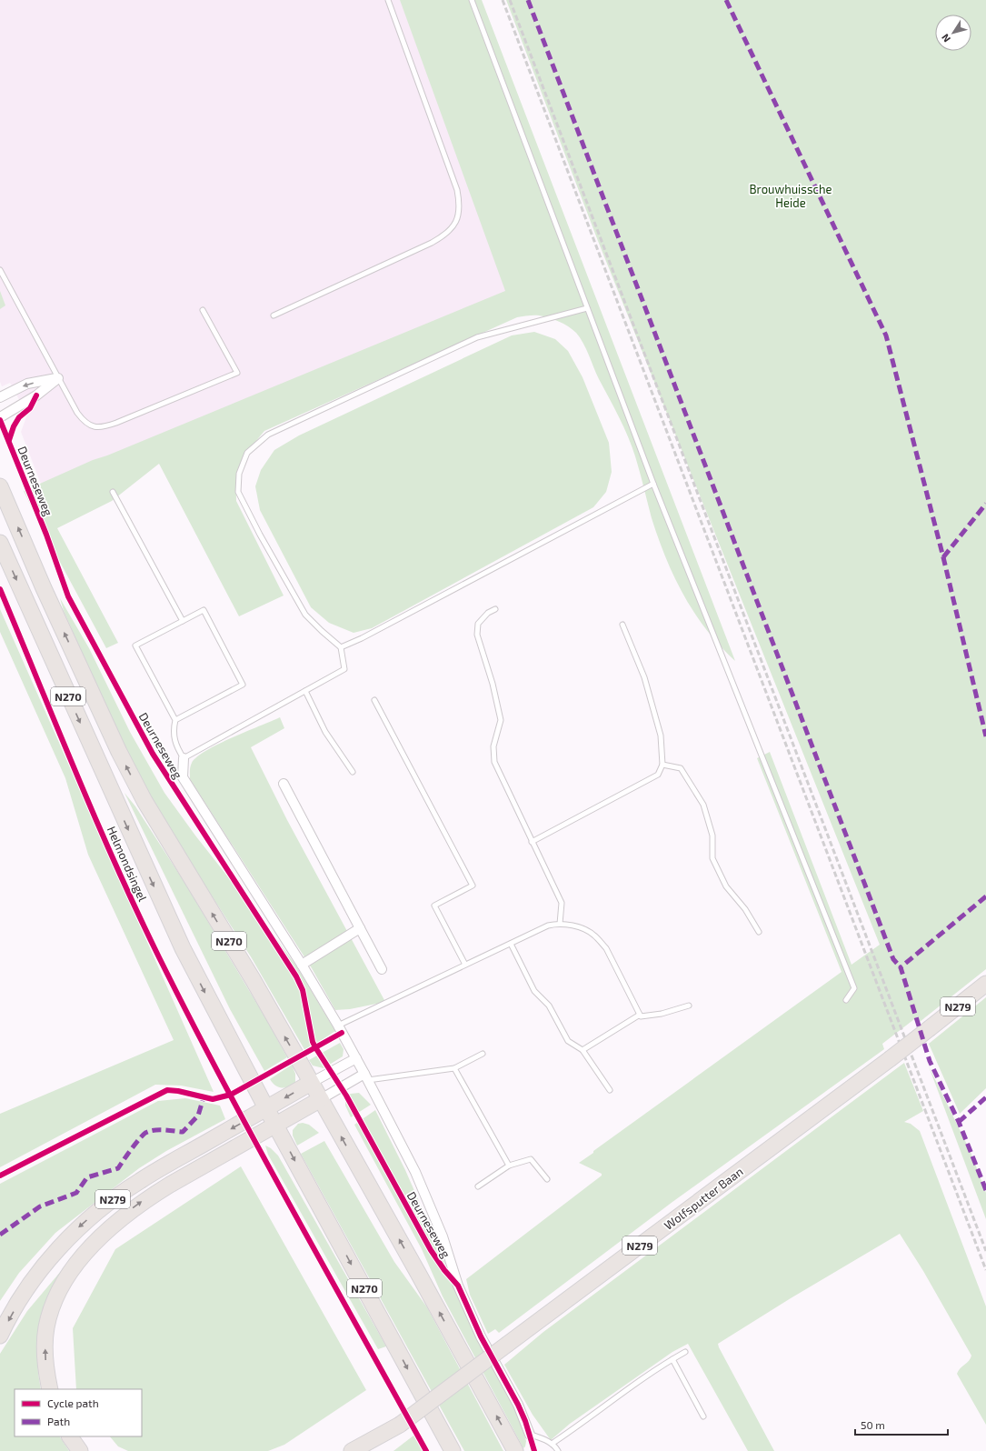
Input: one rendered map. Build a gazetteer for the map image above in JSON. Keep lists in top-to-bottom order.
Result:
{
  "streets": {
    "main road": ["N270", "N279", "Wolfsputter Baan"],
    "street": ["Deurneseweg"],
    "cycle path": ["Helmondsingel"]
  },
  "crossings": [
    ["N270", "N279"],
    ["N279", "Wolfsputter Baan"]
  ],
  "parks": ["Brouwhuissche Heide"],
  "legend": ["Cycle path", "Path"],
  "scale_bar": "50 m",
  "north": "bottom left"
}
